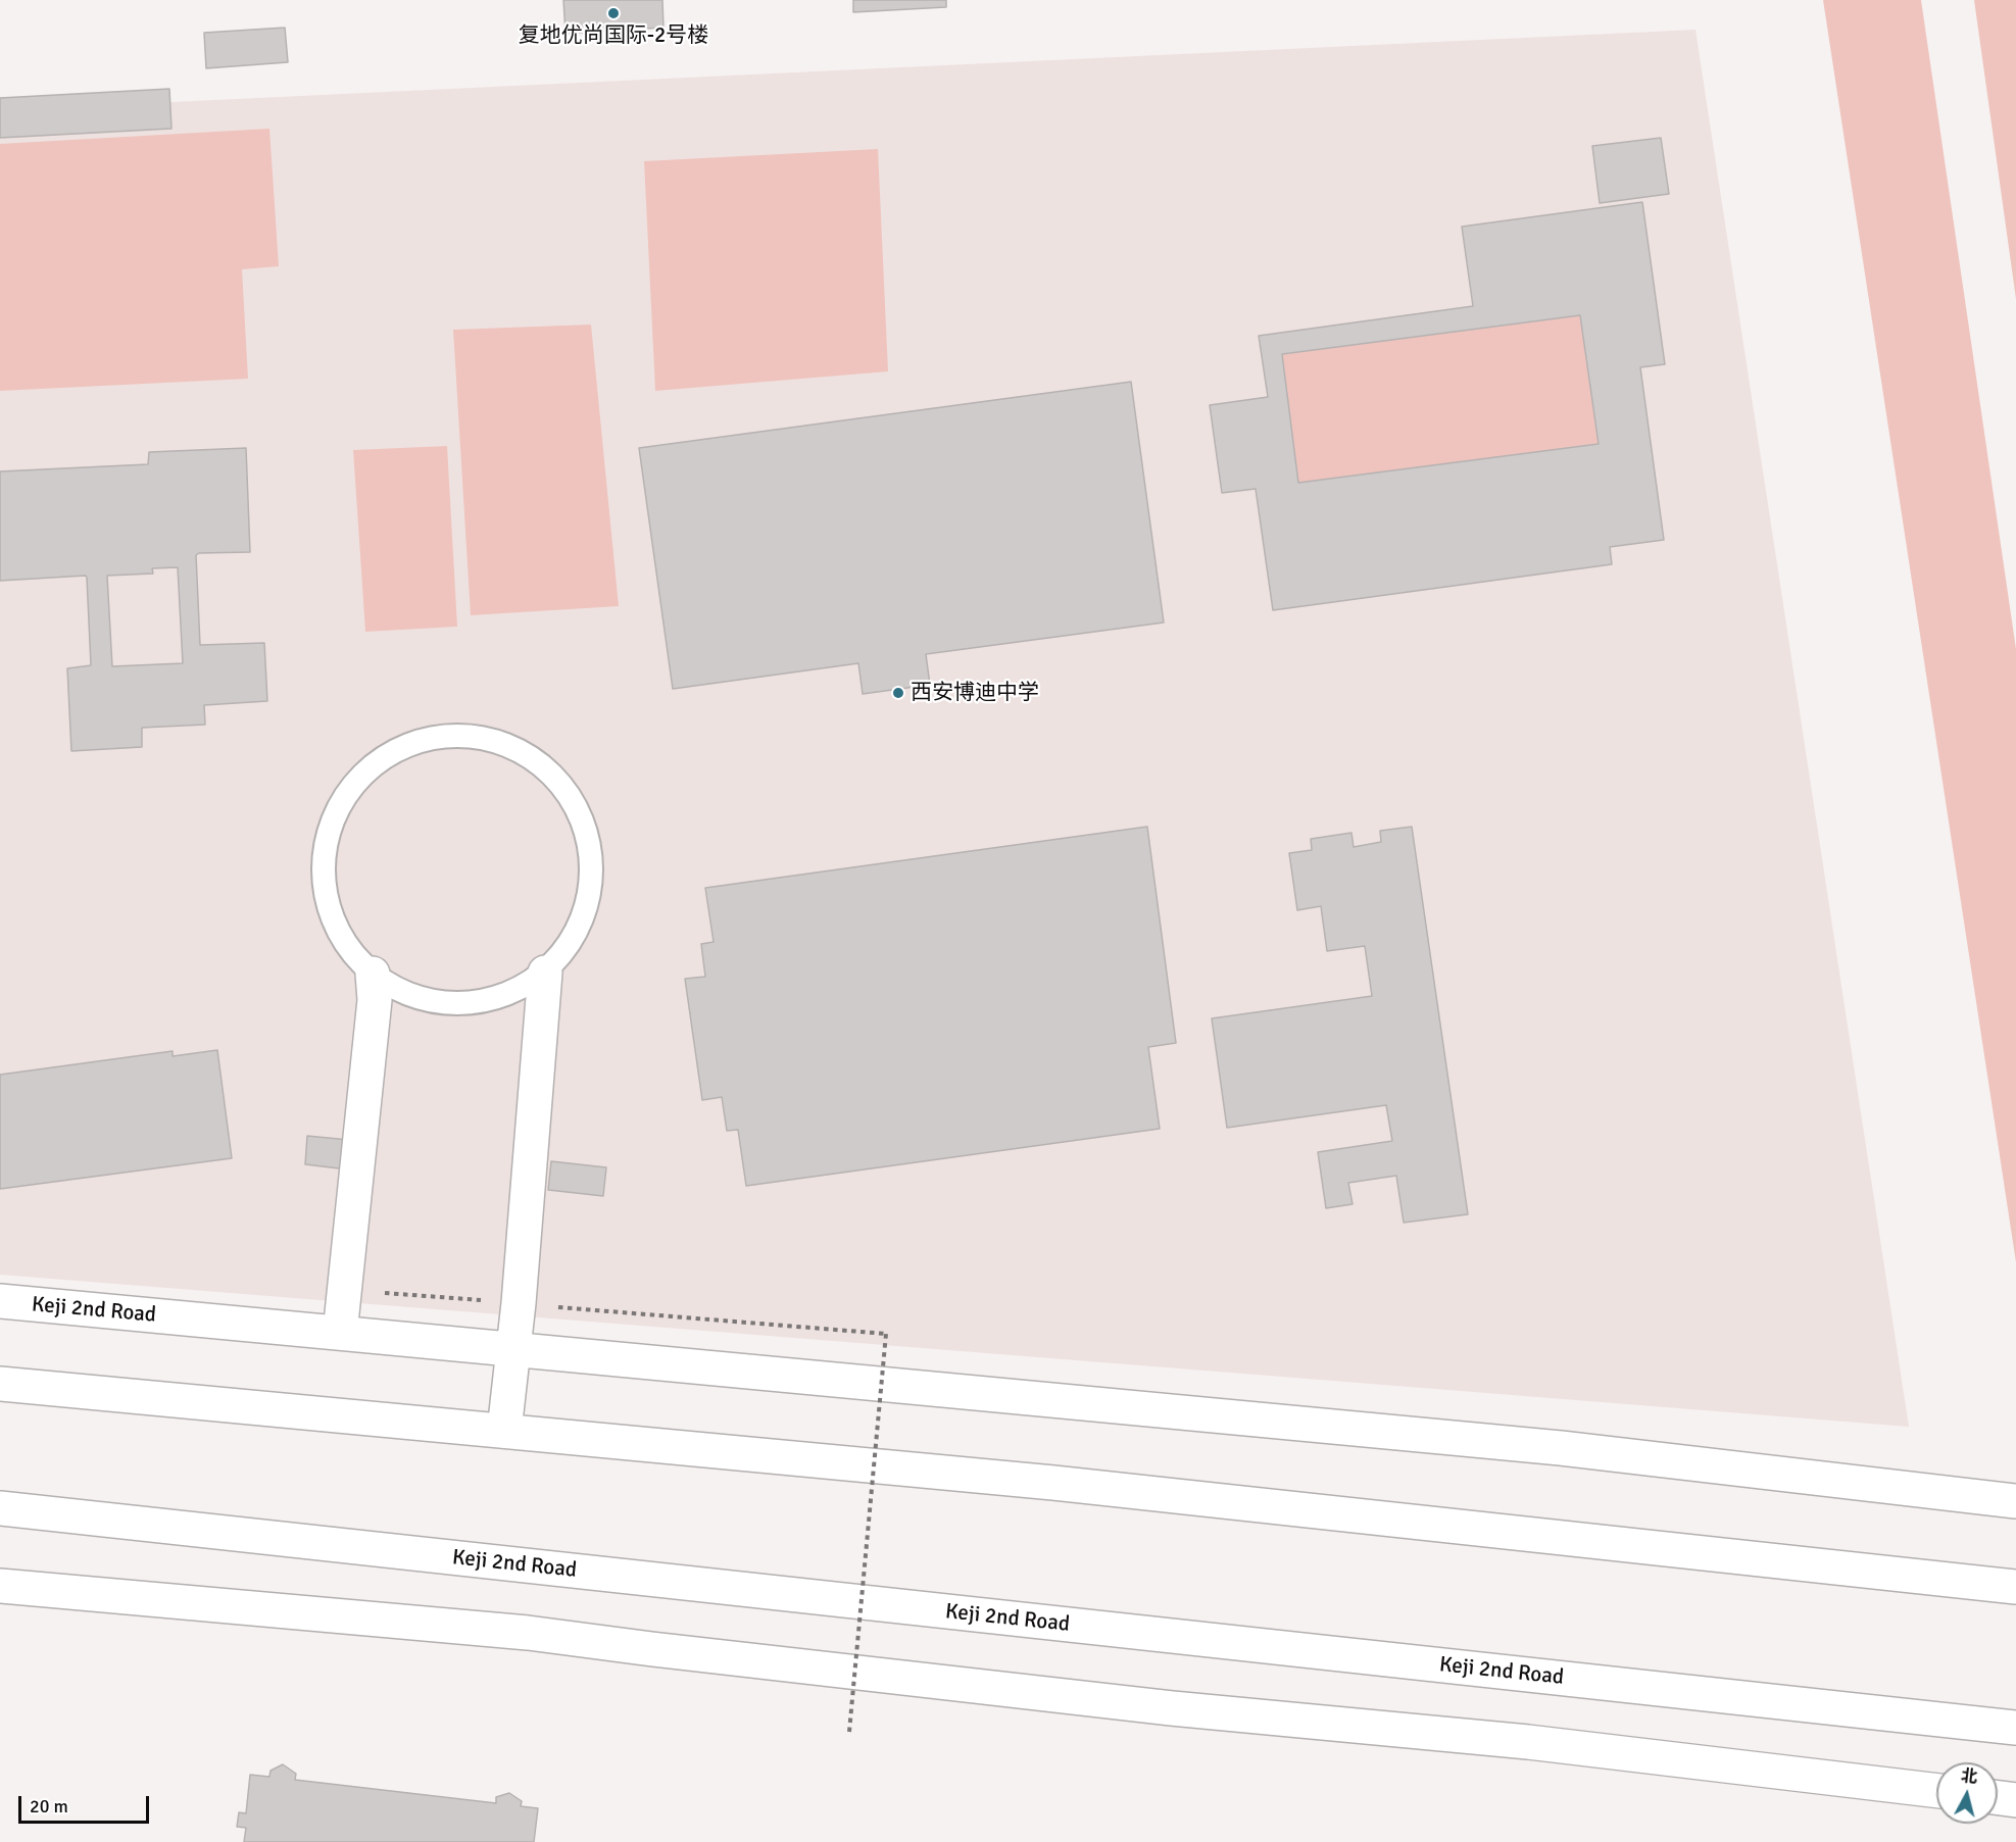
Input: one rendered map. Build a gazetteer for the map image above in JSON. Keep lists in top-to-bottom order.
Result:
{
  "streets": {
    "street": ["Keji 2nd Road"]
  },
  "places": ["复地优尚国际-2号楼", "西安博迪中学"],
  "scale_bar": "20 m",
  "north": "top"
}
